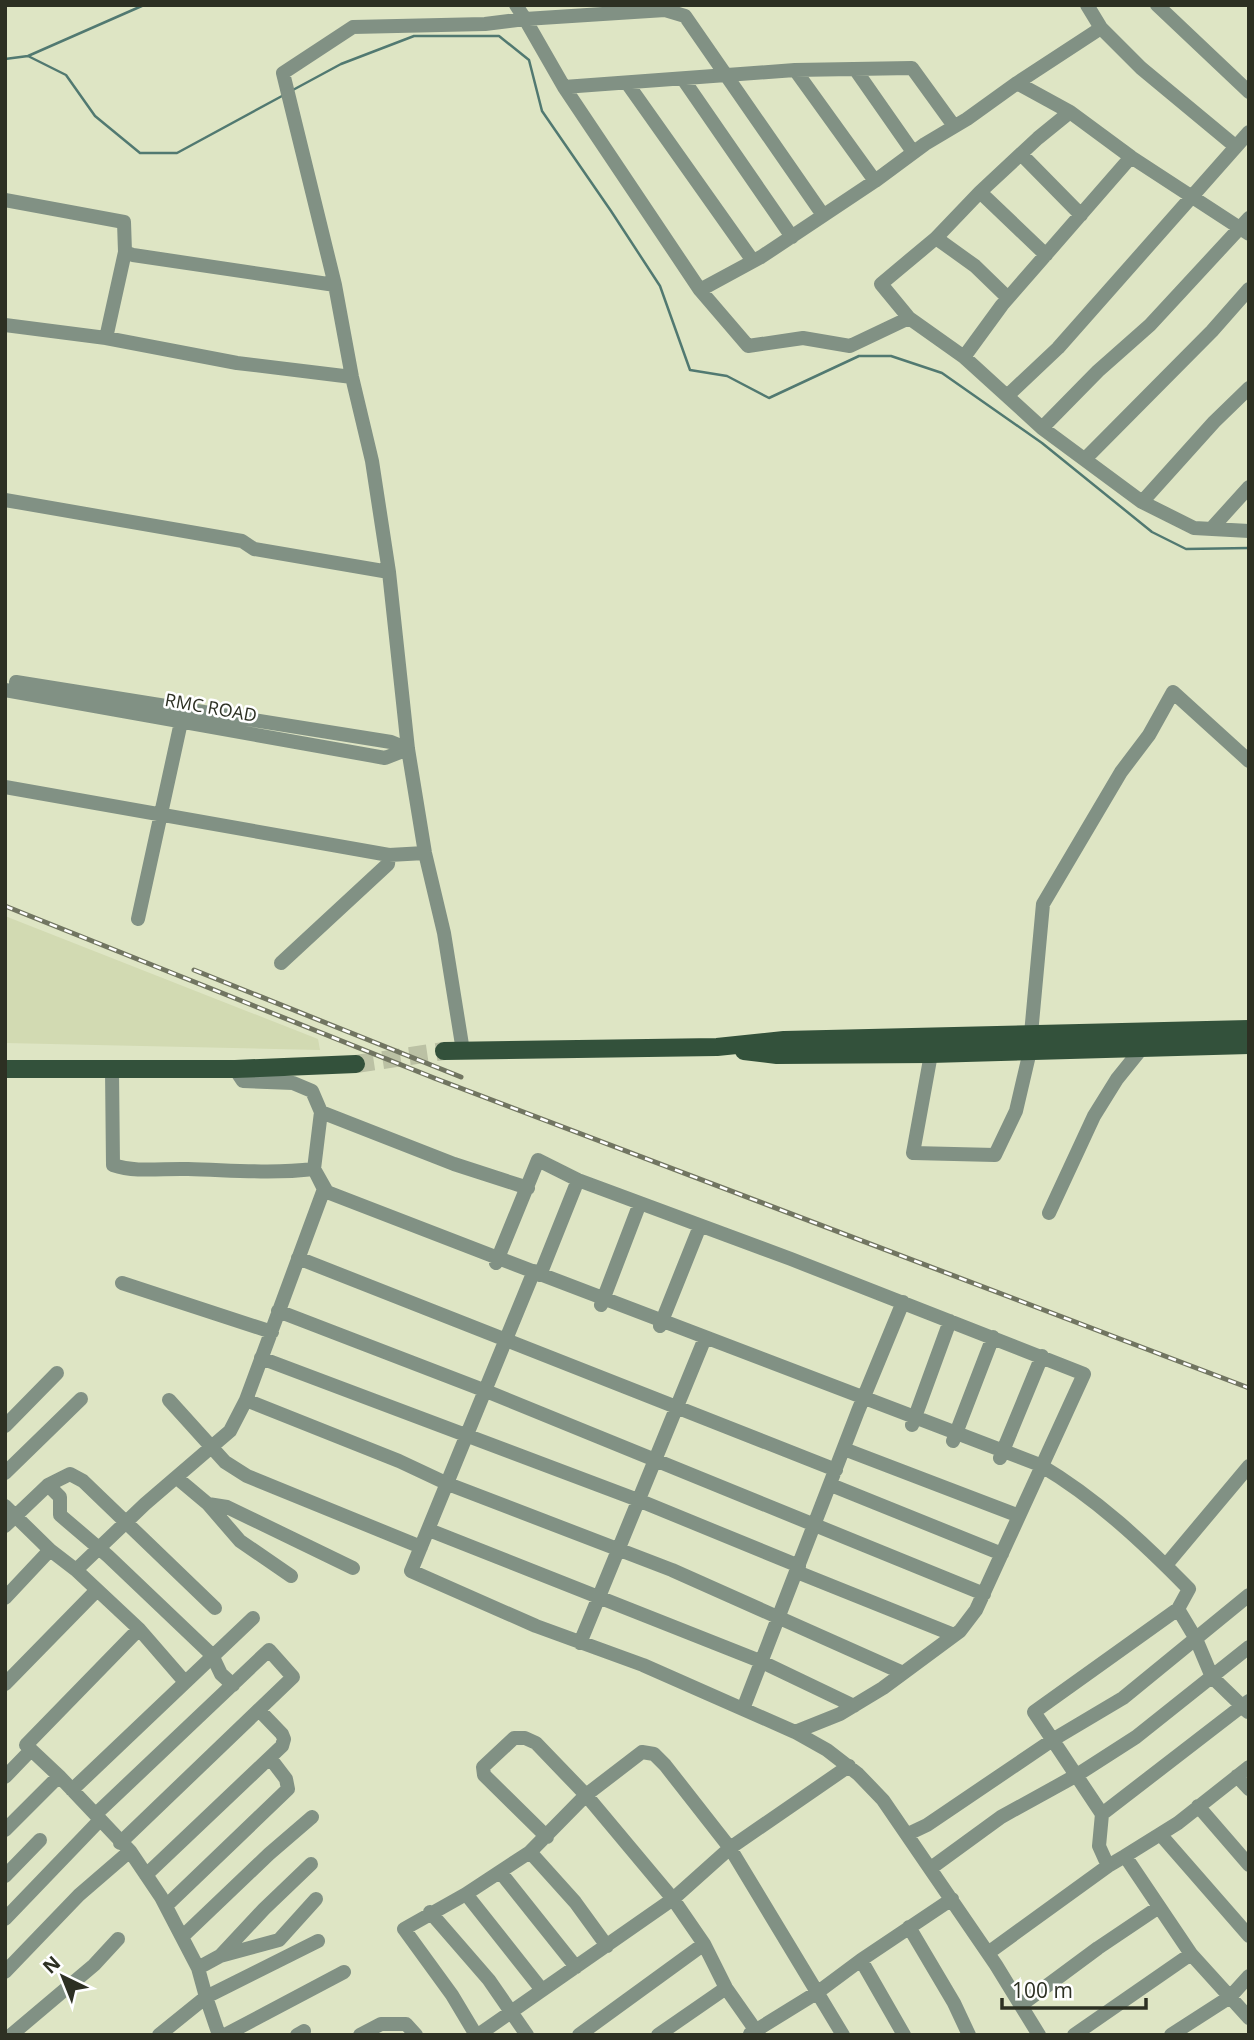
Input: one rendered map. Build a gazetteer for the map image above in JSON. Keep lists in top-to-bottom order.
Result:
{
  "streets": {
    "street": ["RMC ROAD"]
  },
  "scale_bar": "100 m",
  "north": "top left"
}
